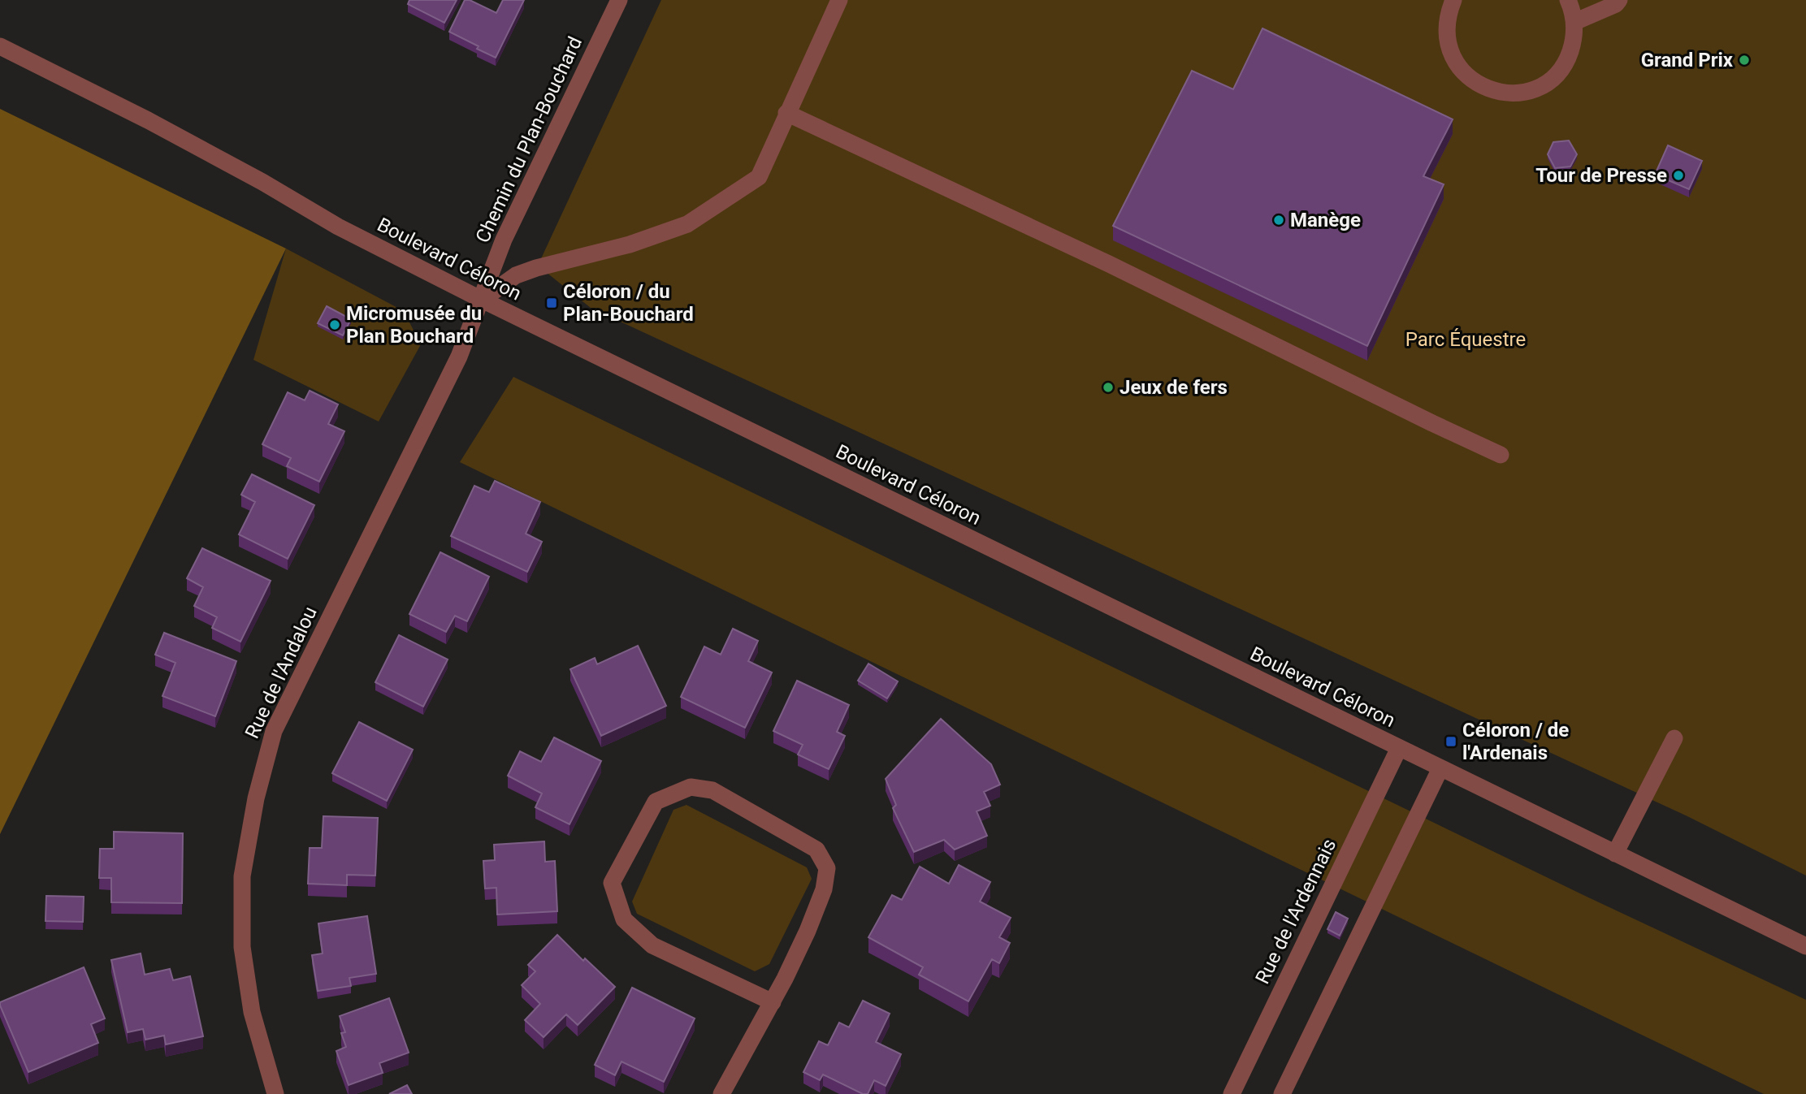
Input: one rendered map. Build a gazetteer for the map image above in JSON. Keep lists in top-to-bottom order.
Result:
{
  "streets": {
    "street": [
      "Chemin du Plan-Bouchard",
      "Boulevard Céloron",
      "Rue de l'Andalou",
      "Rue de l'Ardennais"
    ]
  },
  "crossings": [
    ["Chemin du Plan-Bouchard", "Boulevard Céloron"],
    ["Chemin du Plan-Bouchard", "Rue de l'Andalou"],
    ["Boulevard Céloron", "Rue de l'Andalou"],
    ["Boulevard Céloron", "Rue de l'Ardennais"]
  ],
  "parks": ["Parc Équestre"],
  "places": {
    "other": [
      "Grand Prix",
      "Tour de Presse",
      "Manège",
      "Micromusée du Plan Bouchard",
      "Jeux de fers"
    ],
    "transit": ["Céloron / du Plan-Bouchard", "Céloron / de l'Ardenais"]
  }
}
